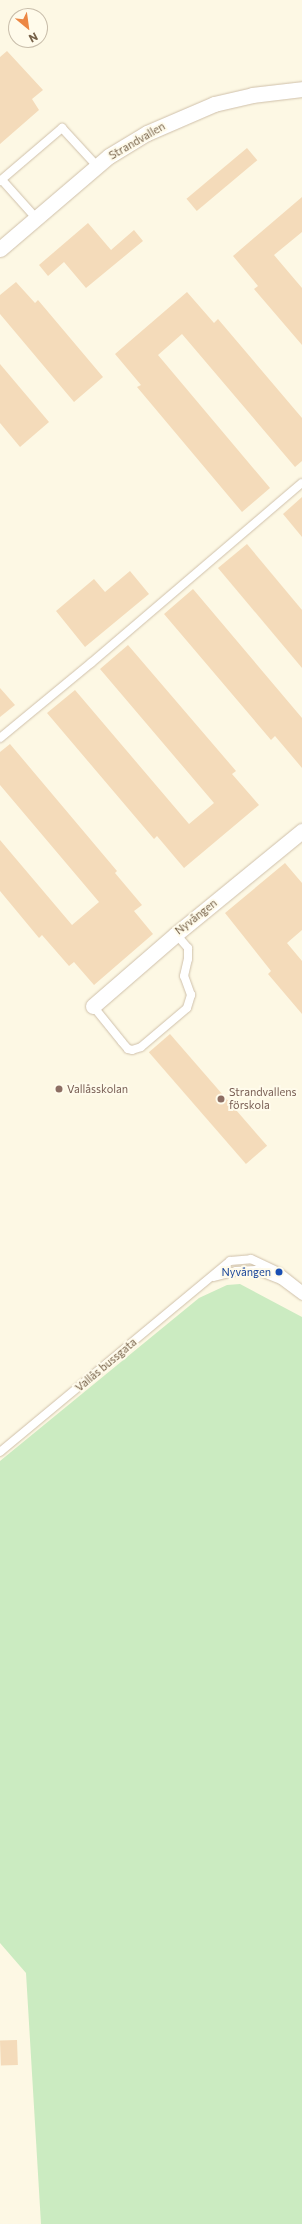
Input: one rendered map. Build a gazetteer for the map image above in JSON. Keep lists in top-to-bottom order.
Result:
{
  "streets": {
    "street": ["Strandvallen", "Nyvången"],
    "lane": ["Vallås bussgata"]
  },
  "places": ["Vallåsskolan", "Strandvallens förskola", "Nyvången"],
  "north": "bottom right"
}
